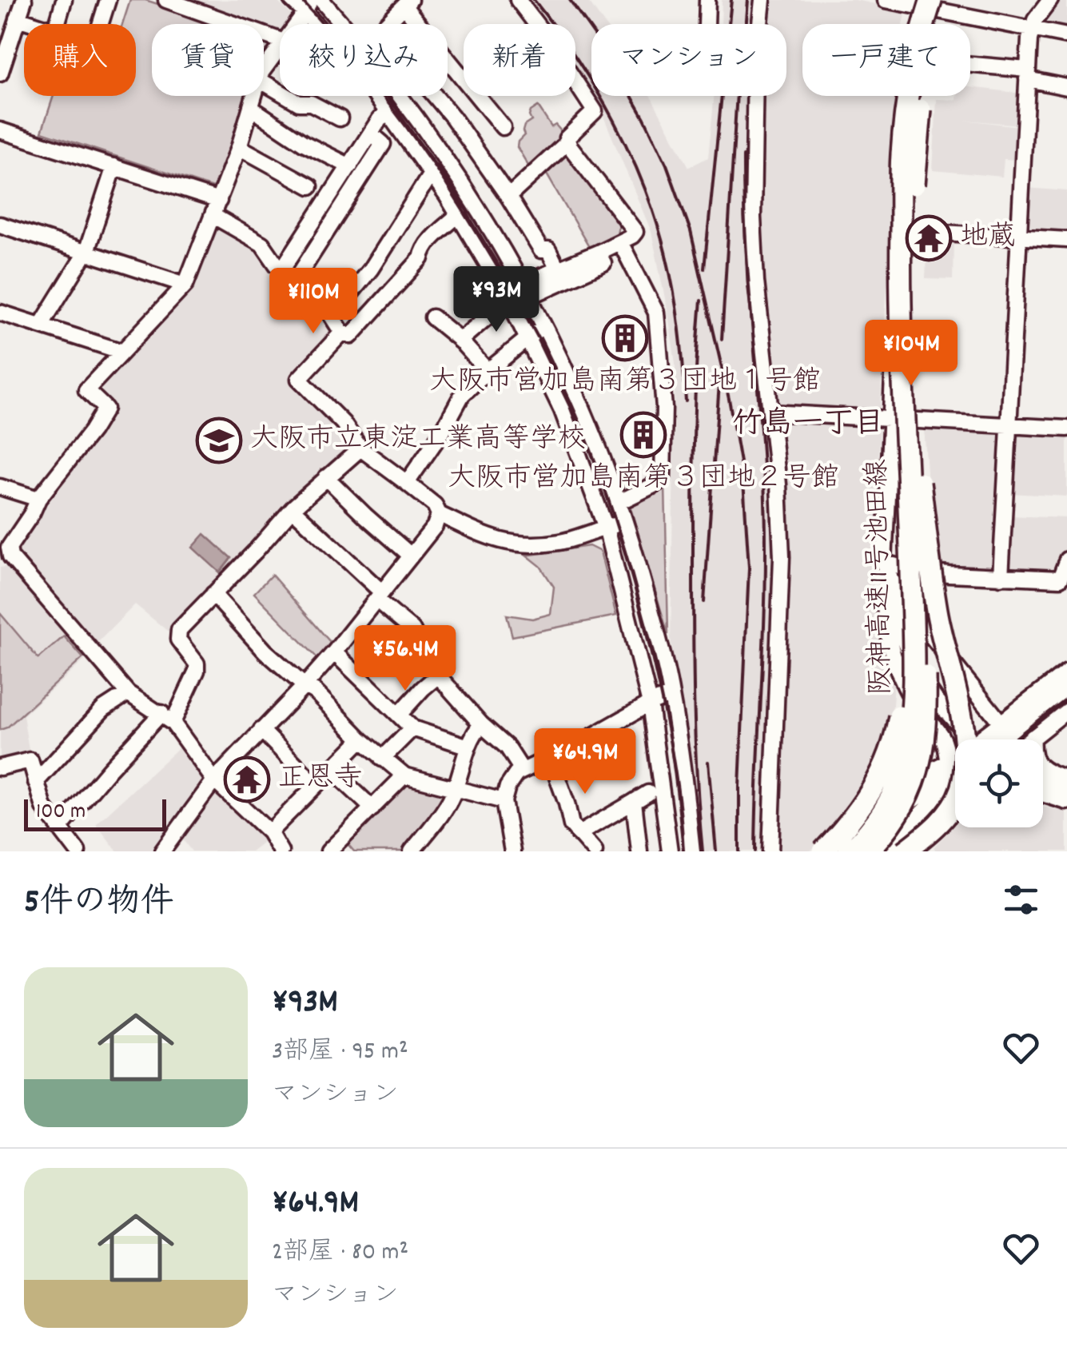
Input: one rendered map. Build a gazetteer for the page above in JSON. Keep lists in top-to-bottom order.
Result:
{
  "streets": {
    "highway": ["阪神高速11号池田線"]
  },
  "districts": ["竹島一丁目"],
  "places": {
    "temple": ["地蔵", "正恩寺"],
    "building": ["大阪市営加島南第３団地１号館", "大阪市営加島南第３団地２号館"],
    "school or university": ["大阪市立東淀工業高等学校"]
  },
  "scale_bar": "100 m",
  "page": {
    "chip": [
      "購入",
      "賃貸",
      "絞り込み",
      "新着",
      "マンション",
      "一戸建て"
    ],
    "price": [
      "¥93M",
      "¥110M",
      "¥104M",
      "¥56.4M",
      "¥64.9M"
    ],
    "scale": "100 m",
    "heading": "5件の物件",
    "list": [
      {
        "name": "¥93M",
        "note": "3部屋 · 95 m² · マンション"
      },
      {
        "name": "¥64.9M",
        "note": "2部屋 · 80 m² · マンション"
      }
    ]
  }
}
